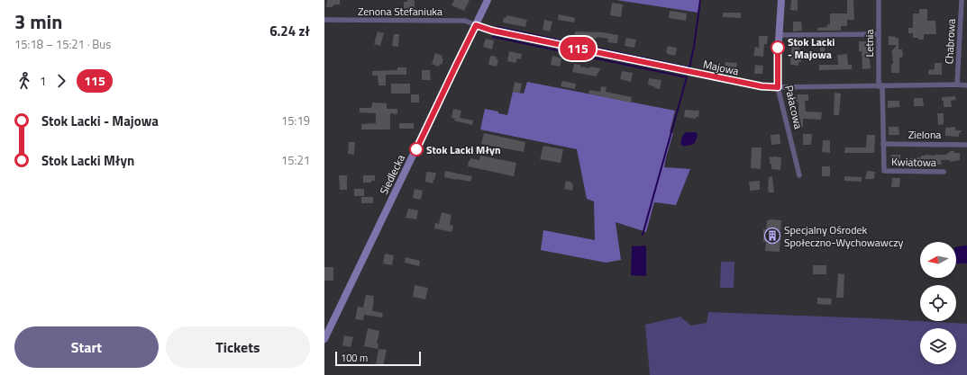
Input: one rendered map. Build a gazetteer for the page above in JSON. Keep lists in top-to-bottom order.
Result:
{
  "streets": {
    "street": [
      "Zenona Stefaniuka",
      "Chabrowa",
      "Letnia",
      "Majowa",
      "Pałacowa",
      "Zielona",
      "Kwiatowa",
      "Siedlecka"
    ]
  },
  "crossings": [
    ["Zenona Stefaniuka", "Majowa"],
    ["Zenona Stefaniuka", "Siedlecka"],
    ["Chabrowa", "Majowa"],
    ["Letnia", "Majowa"],
    ["Letnia", "Zielona"],
    ["Letnia", "Kwiatowa"],
    ["Majowa", "Pałacowa"],
    ["Majowa", "Siedlecka"]
  ],
  "places": {
    "other": ["Stok Lacki - Majowa", "Stok Lacki Młyn"],
    "building": ["Specjalny Ośrodek Społeczno-Wychowawczy"]
  },
  "lines": ["bus line 115"],
  "scale_bar": "100 m",
  "north": "left",
  "page": {
    "heading": ["3 min", "15:18 – 15:21 · Bus", "6.24 zł"],
    "on_map": "115",
    "legs": ["1", "115"],
    "list": [
      {
        "name": "Stok Lacki - Majowa",
        "value": "15:19"
      },
      {
        "name": "Stok Lacki Młyn",
        "value": "15:21"
      }
    ],
    "buttons": ["Start", "Tickets"],
    "scale": "100 m"
  }
}
